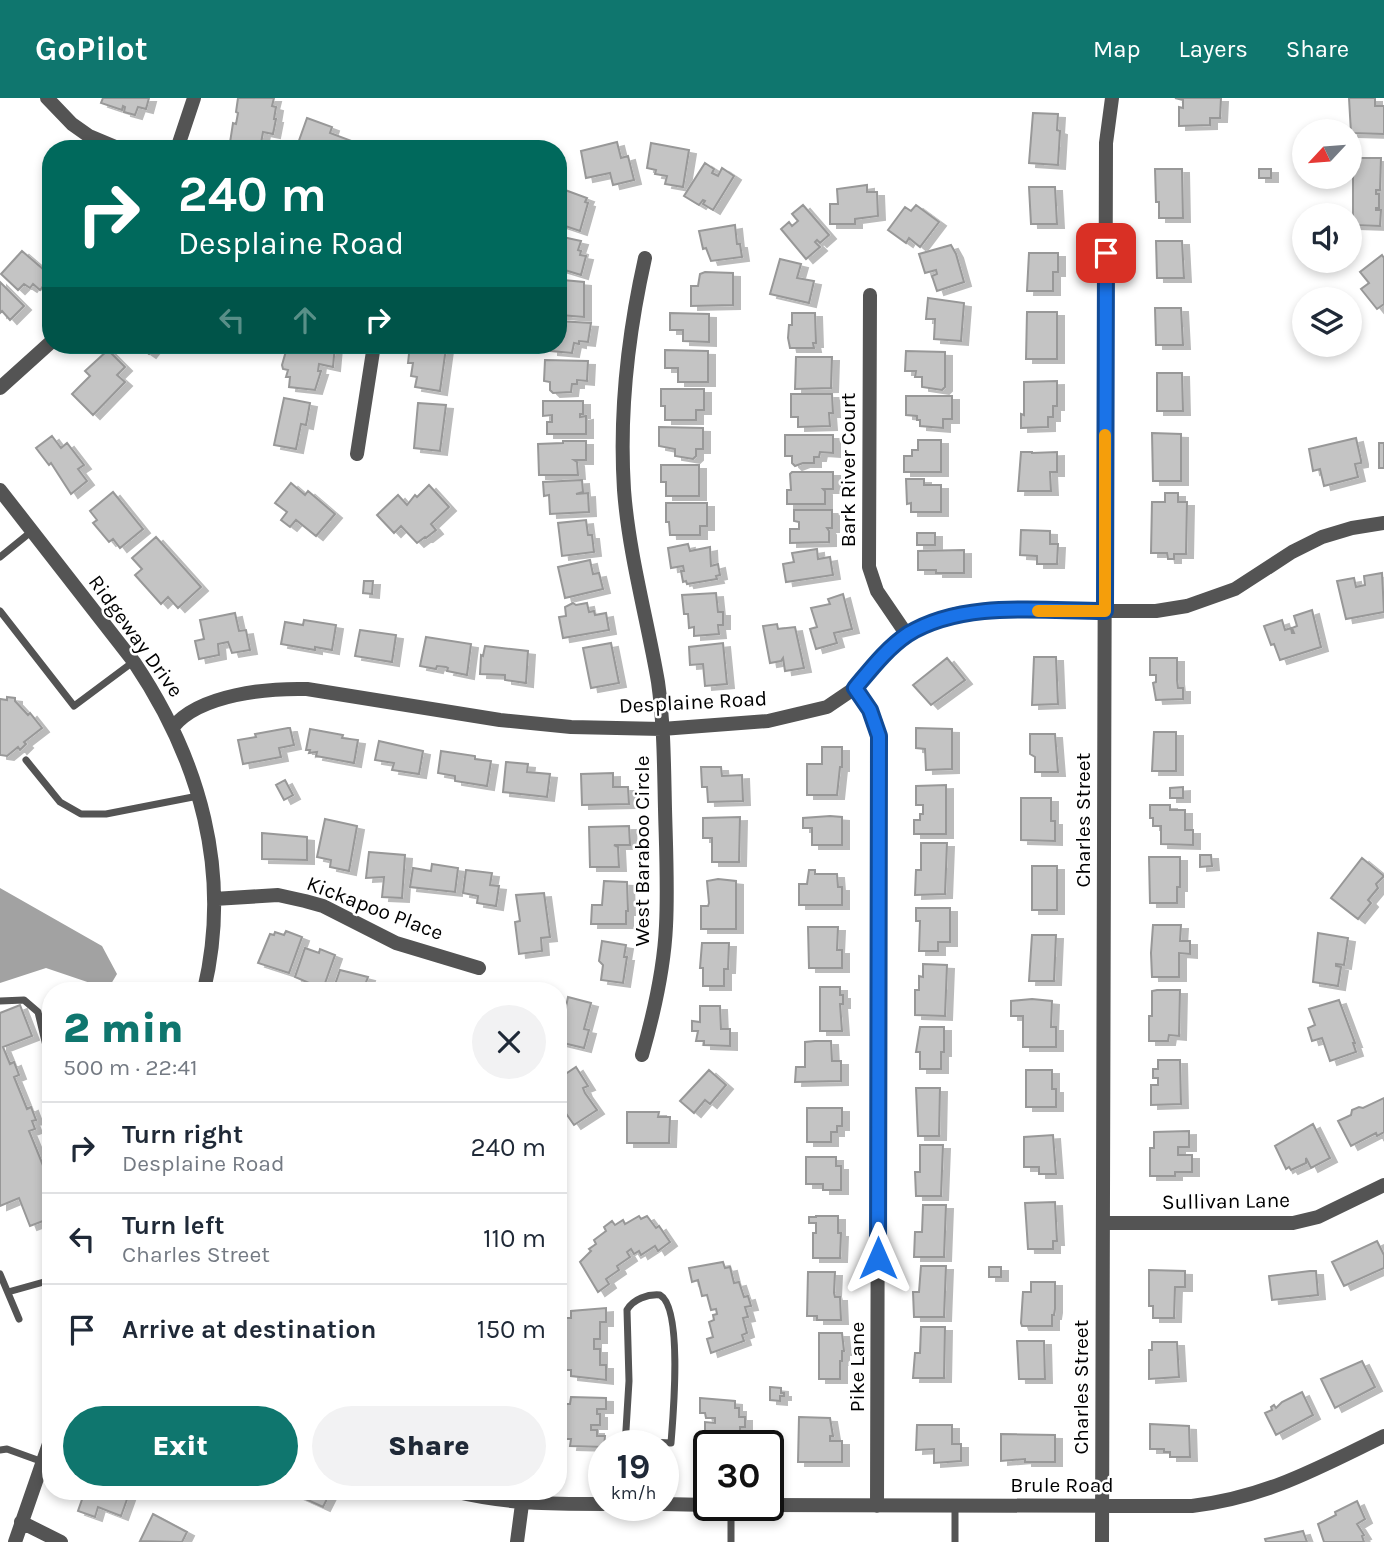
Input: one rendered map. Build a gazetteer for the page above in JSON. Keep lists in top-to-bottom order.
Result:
{
  "streets": {
    "street": [
      "Bark River Court",
      "Ridgeway Drive",
      "Desplaine Road",
      "Charles Street",
      "West Baraboo Circle",
      "Kickapoo Place",
      "Sullivan Lane",
      "Pike Lane",
      "Brule Road"
    ]
  },
  "crossings": [
    ["Bark River Court", "Desplaine Road"],
    ["Ridgeway Drive", "Desplaine Road"],
    ["Ridgeway Drive", "Kickapoo Place"],
    ["Desplaine Road", "Charles Street"],
    ["Desplaine Road", "West Baraboo Circle"],
    ["Desplaine Road", "Pike Lane"],
    ["Charles Street", "Sullivan Lane"],
    ["Charles Street", "Brule Road"],
    ["Pike Lane", "Brule Road"]
  ],
  "north": "bottom left",
  "page": {
    "header": "GoPilot",
    "nav": ["Map", "Layers", "Share"],
    "turn": ["240 m", "Desplaine Road"],
    "heading": ["2 min", "500 m · 22:41"],
    "list": [
      {
        "name": "Turn right",
        "note": "Desplaine Road",
        "value": "240 m"
      },
      {
        "name": "Turn left",
        "note": "Charles Street",
        "value": "110 m"
      },
      {
        "name": "Arrive at destination",
        "value": "150 m"
      }
    ],
    "buttons": ["Exit", "Share"],
    "speed": "19 km/h",
    "limit": "30"
  }
}
